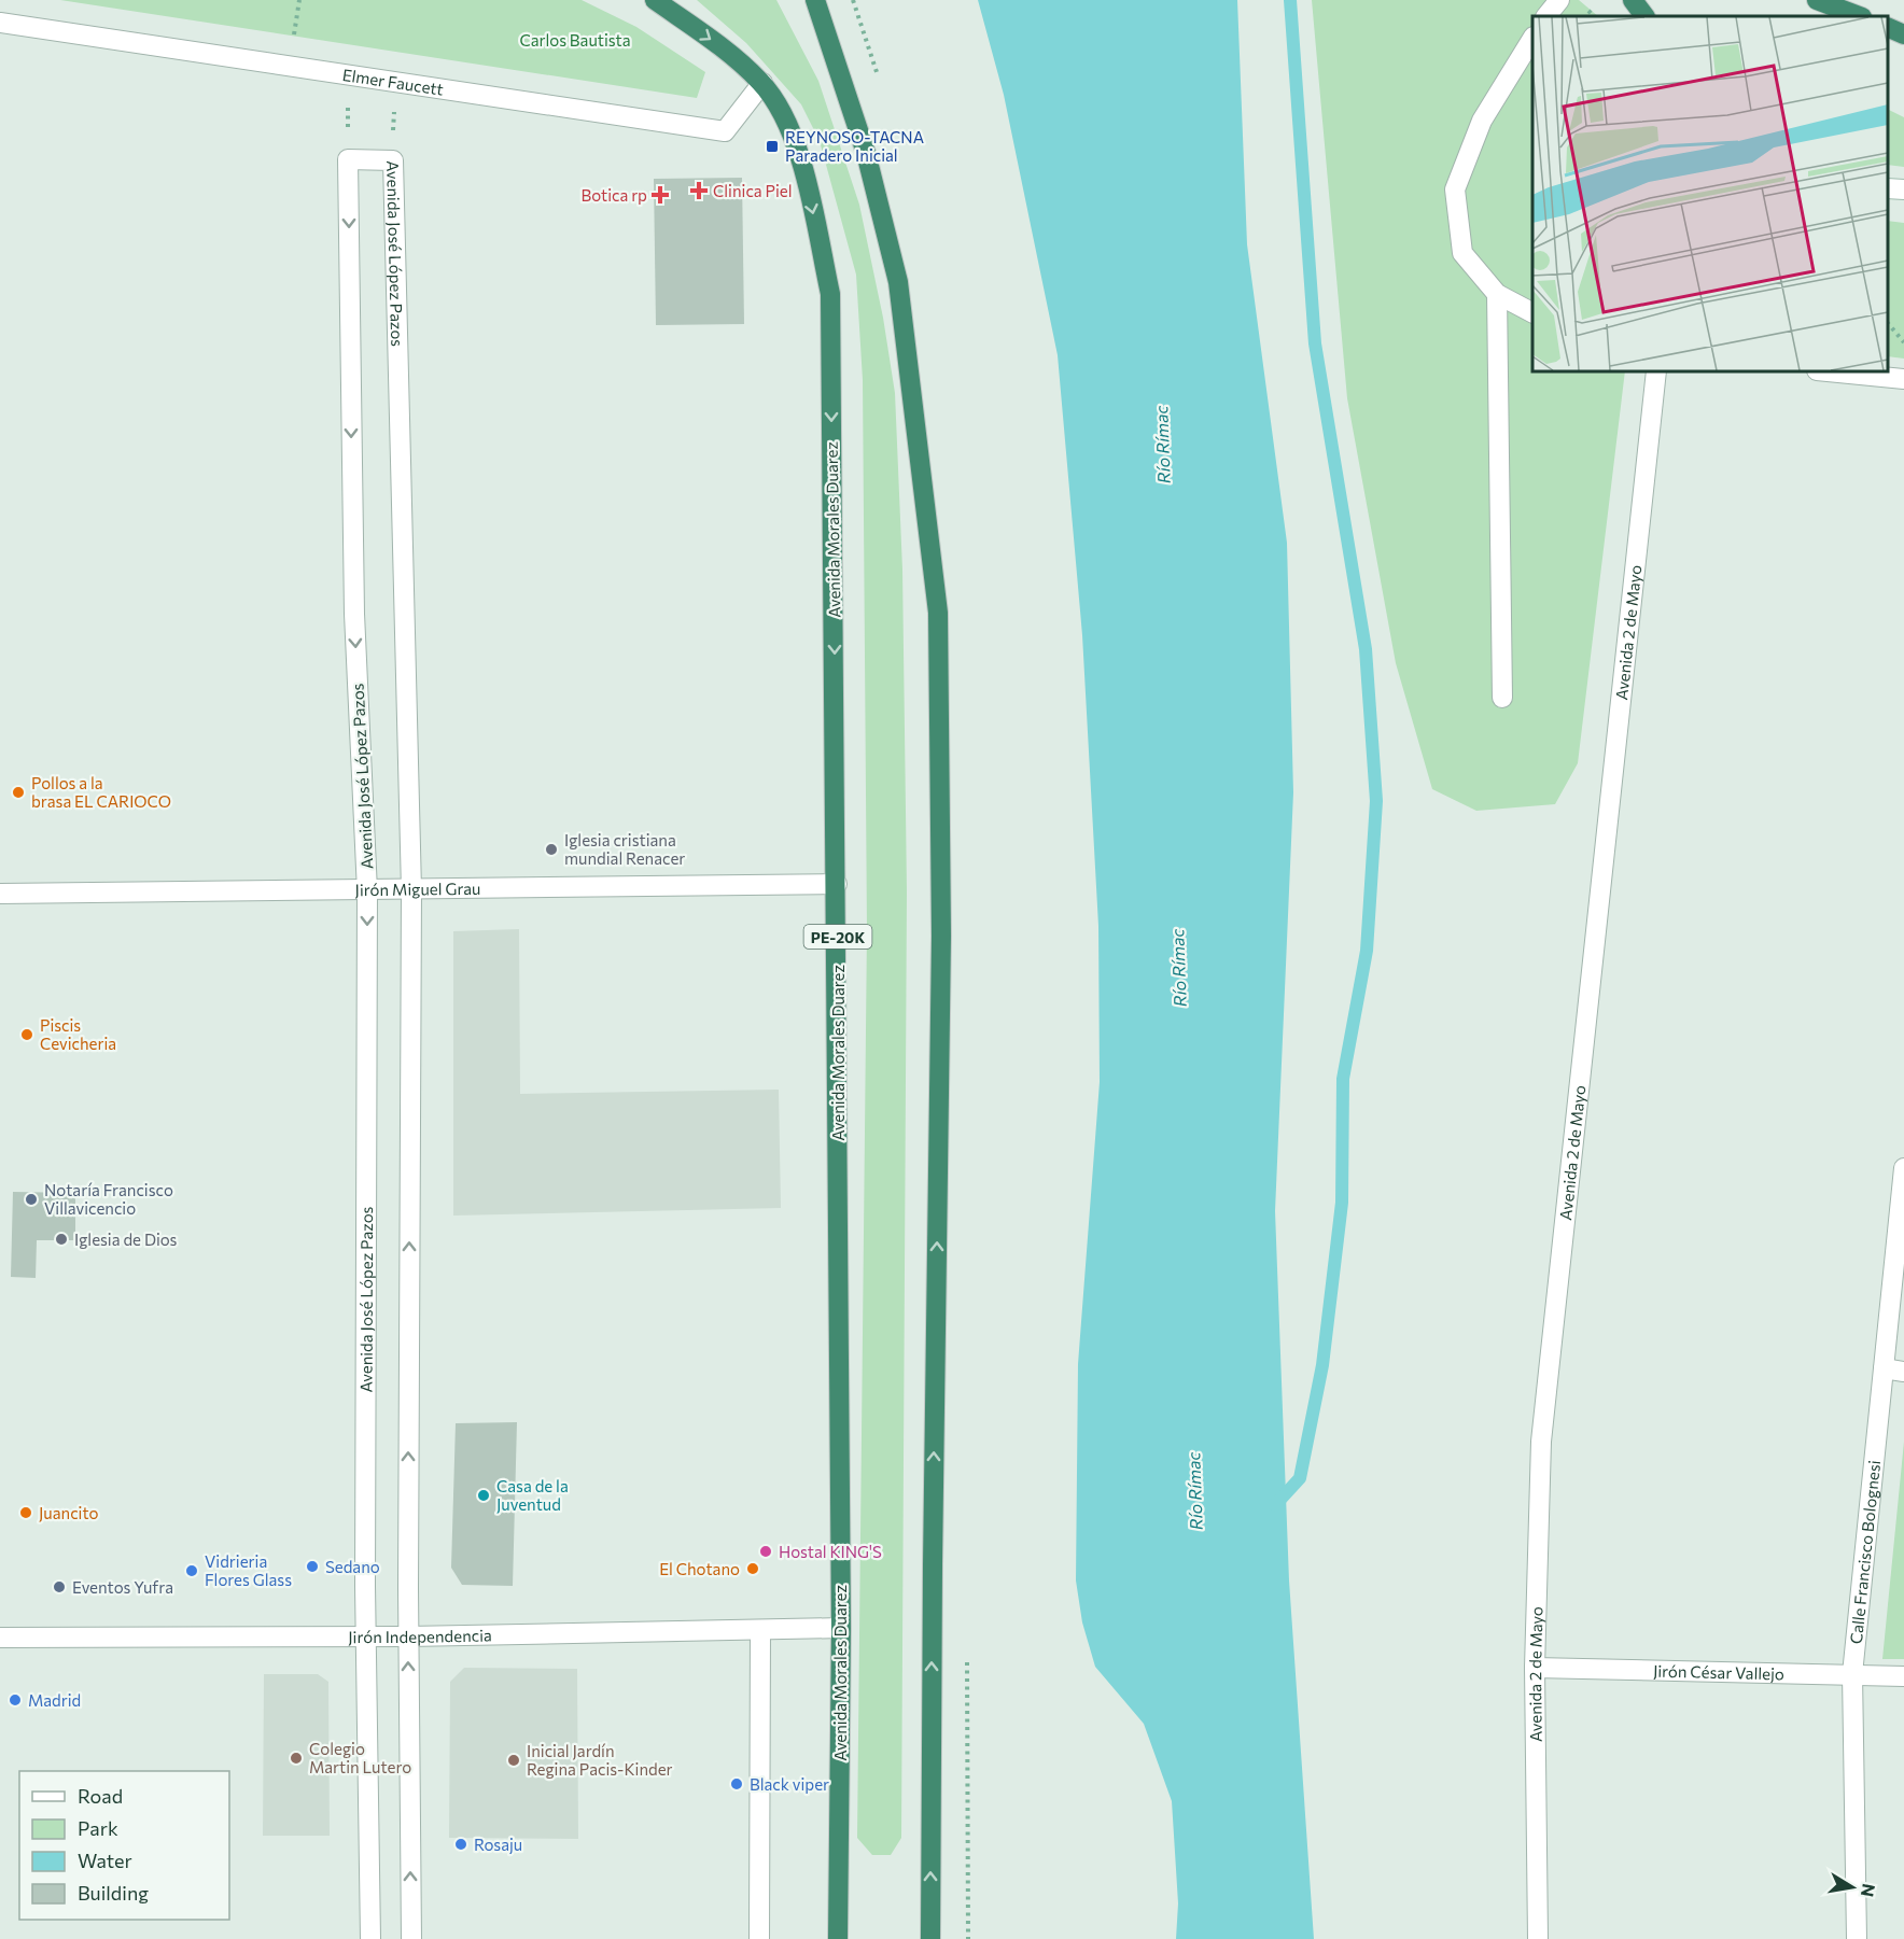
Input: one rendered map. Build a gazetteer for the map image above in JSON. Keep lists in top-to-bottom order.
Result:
{
  "streets": {
    "highway": ["Avenida Morales Duarez", "PE-20K"],
    "street": [
      "Elmer Faucett",
      "Avenida José López Pazos",
      "Avenida 2 de Mayo",
      "Jirón Miguel Grau",
      "Calle Francisco Bolognesi",
      "Jirón Independencia",
      "Jirón César Vallejo"
    ]
  },
  "crossings": [
    ["Elmer Faucett", "Avenida Morales Duarez"],
    ["Avenida José López Pazos", "Jirón Miguel Grau"],
    ["Avenida José López Pazos", "Jirón Independencia"],
    ["Avenida Morales Duarez", "Jirón Miguel Grau"],
    ["Avenida Morales Duarez", "Jirón Independencia"],
    ["Avenida 2 de Mayo", "Jirón César Vallejo"],
    ["Calle Francisco Bolognesi", "Jirón César Vallejo"]
  ],
  "water": ["Río Rímac"],
  "parks": ["Carlos Bautista"],
  "places": {
    "transit": ["REYNOSO-TACNA Paradero Inicial"],
    "health": ["Clinica Piel", "Botica rp"],
    "other": [
      "Pollos a la brasa EL CARIOCO",
      "Iglesia cristiana mundial Renacer",
      "Piscis Cevicheria",
      "Notaría Francisco Villavicencio",
      "Iglesia de Dios",
      "Casa de la Juventud",
      "Juancito",
      "Hostal KING'S",
      "Sedano",
      "El Chotano",
      "Vidrieria Flores Glass",
      "Eventos Yufra",
      "Madrid",
      "Colegio Martin Lutero",
      "Inicial Jardín Regina Pacis-Kinder",
      "Black viper",
      "Rosaju"
    ]
  },
  "legend": [
    "Road",
    "Park",
    "Water",
    "Building"
  ],
  "north": "right"
}
